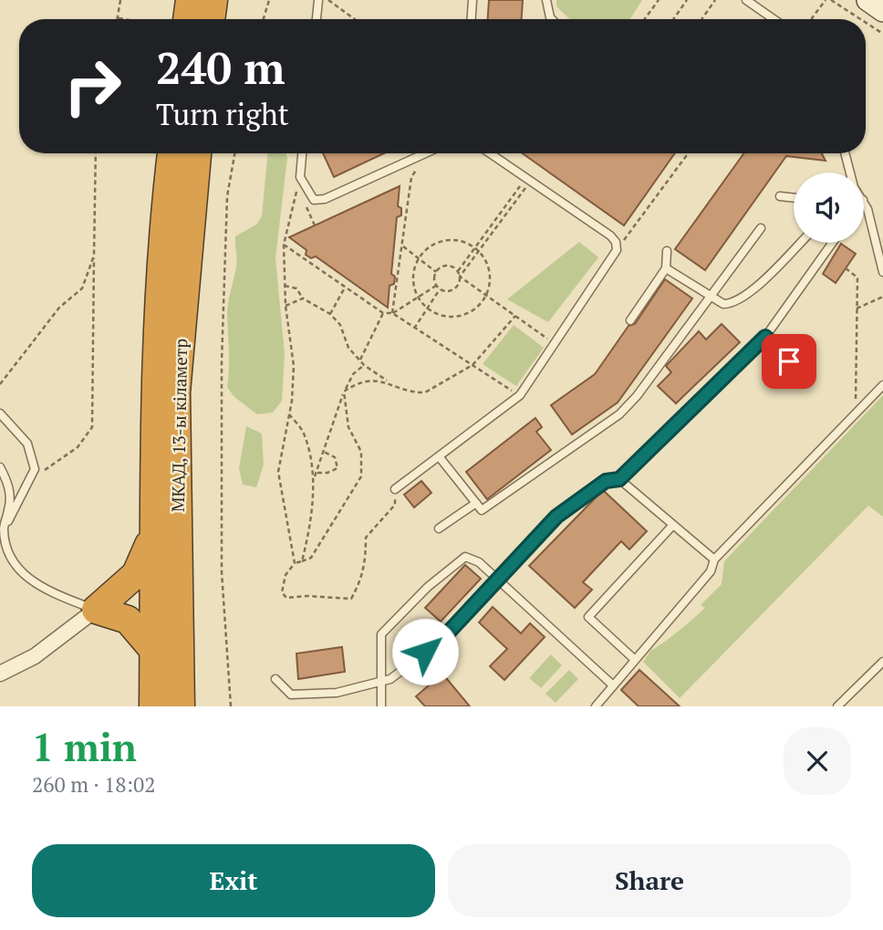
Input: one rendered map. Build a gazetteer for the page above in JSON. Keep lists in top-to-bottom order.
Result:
{
  "streets": {
    "highway": ["МКАД, 13-ы кіламетр"]
  },
  "page": {
    "turn": ["240 m", "Turn right"],
    "heading": ["1 min", "260 m · 18:02"],
    "buttons": ["Exit", "Share"]
  }
}
